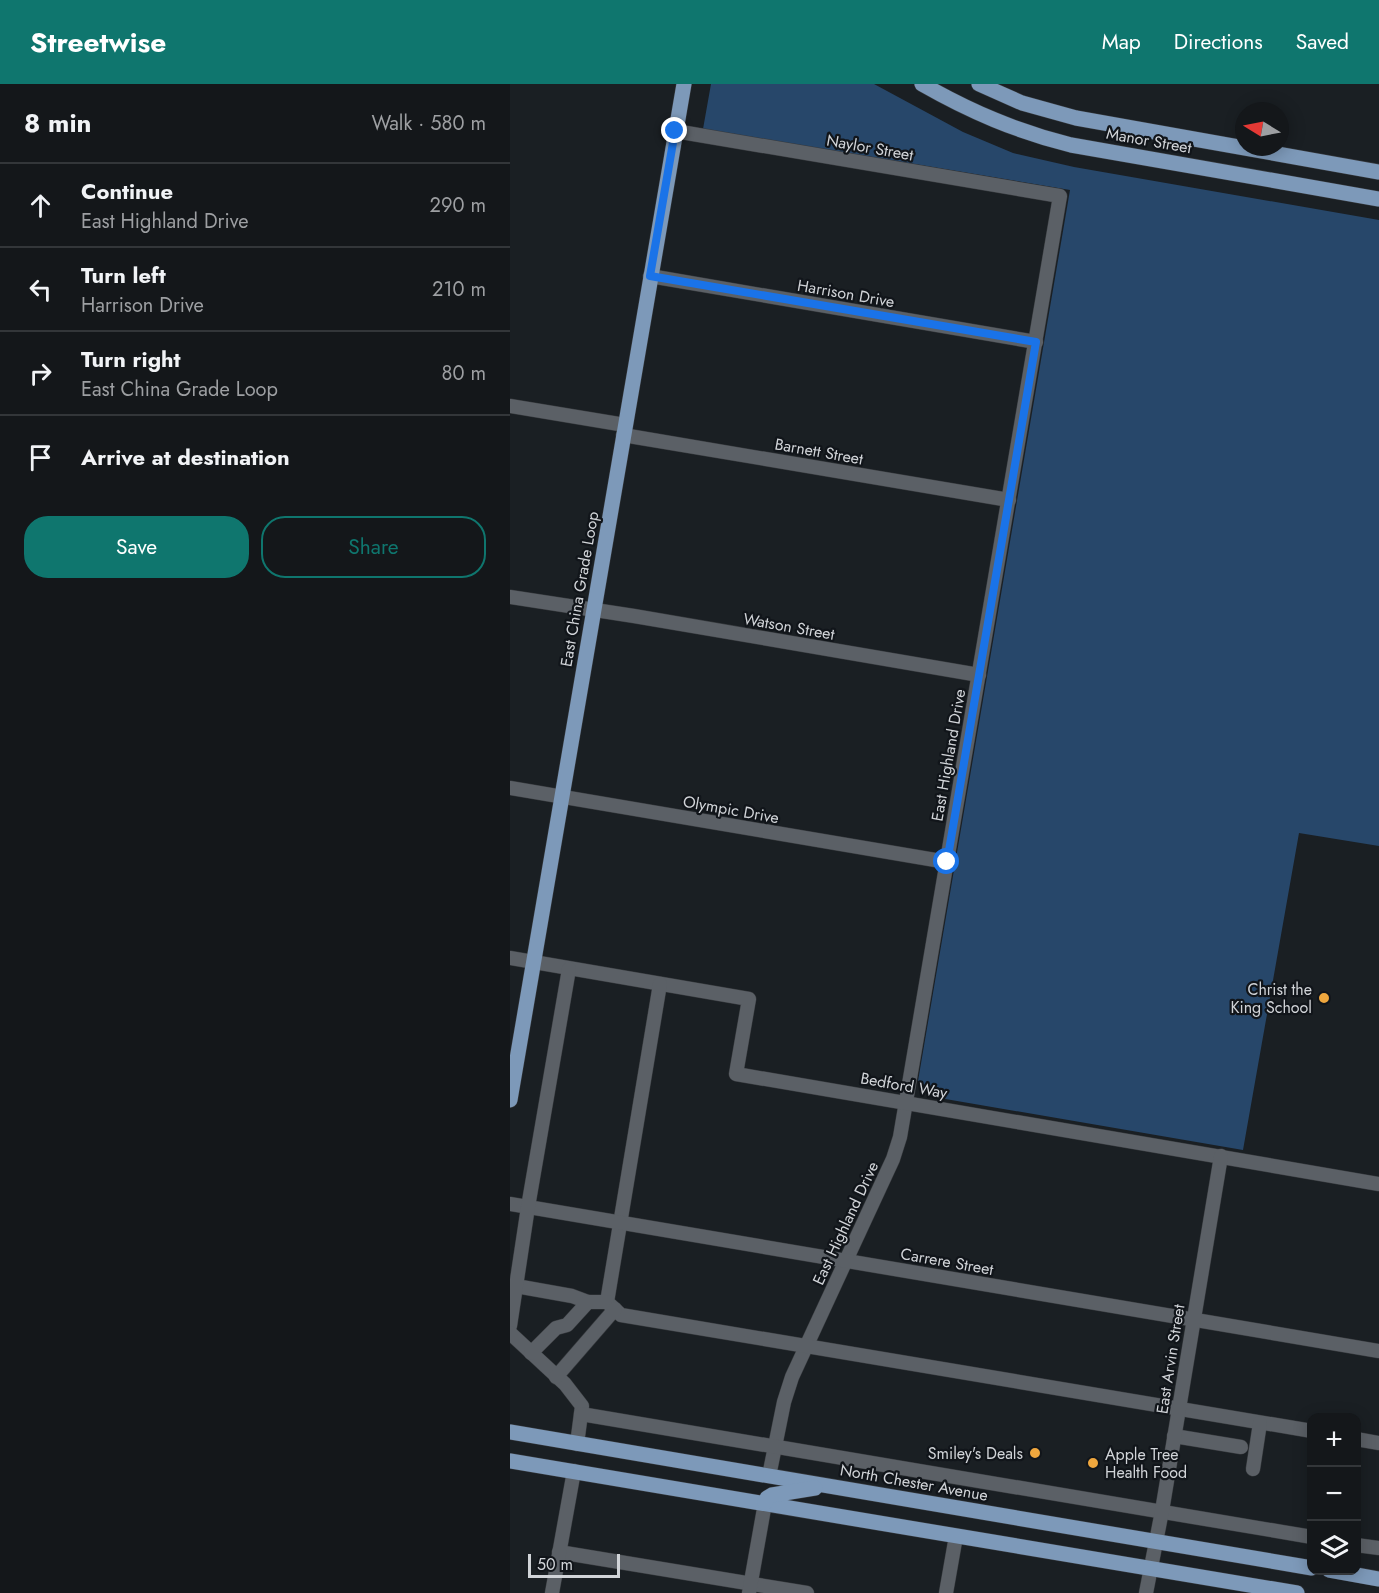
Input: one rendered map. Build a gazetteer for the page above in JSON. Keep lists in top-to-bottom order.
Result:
{
  "streets": {
    "main road": ["Manor Street", "East China Grade Loop", "North Chester Avenue"],
    "street": [
      "Naylor Street",
      "Harrison Drive",
      "Barnett Street",
      "Watson Street",
      "East Highland Drive",
      "Olympic Drive",
      "Bedford Way",
      "Carrere Street",
      "East Arvin Street"
    ]
  },
  "crossings": [
    ["Naylor Street", "East China Grade Loop"],
    ["Naylor Street", "East Highland Drive"],
    ["Harrison Drive", "East China Grade Loop"],
    ["Harrison Drive", "East Highland Drive"],
    ["Barnett Street", "East China Grade Loop"],
    ["Barnett Street", "East Highland Drive"],
    ["East China Grade Loop", "Watson Street"],
    ["East China Grade Loop", "Olympic Drive"],
    ["East China Grade Loop", "Bedford Way"],
    ["Watson Street", "East Highland Drive"],
    ["East Highland Drive", "Olympic Drive"],
    ["East Highland Drive", "Bedford Way"],
    ["East Highland Drive", "Carrere Street"],
    ["East Highland Drive", "North Chester Avenue"],
    ["Bedford Way", "East Arvin Street"],
    ["Carrere Street", "East Arvin Street"],
    ["East Arvin Street", "North Chester Avenue"]
  ],
  "places": ["Christ the King School", "Smiley's Deals", "Apple Tree Health Food"],
  "scale_bar": "50 m",
  "north": "left",
  "page": {
    "header": "Streetwise",
    "nav": ["Map", "Directions", "Saved"],
    "heading": ["8 min", "Walk · 580 m"],
    "list": [
      ["Continue", "East Highland Drive", "290 m"],
      ["Turn left", "Harrison Drive", "210 m"],
      ["Turn right", "East China Grade Loop", "80 m"],
      "Arrive at destination"
    ],
    "buttons": ["Save", "Share"],
    "map_buttons": ["+", "−"],
    "scale": "50 m"
  }
}
